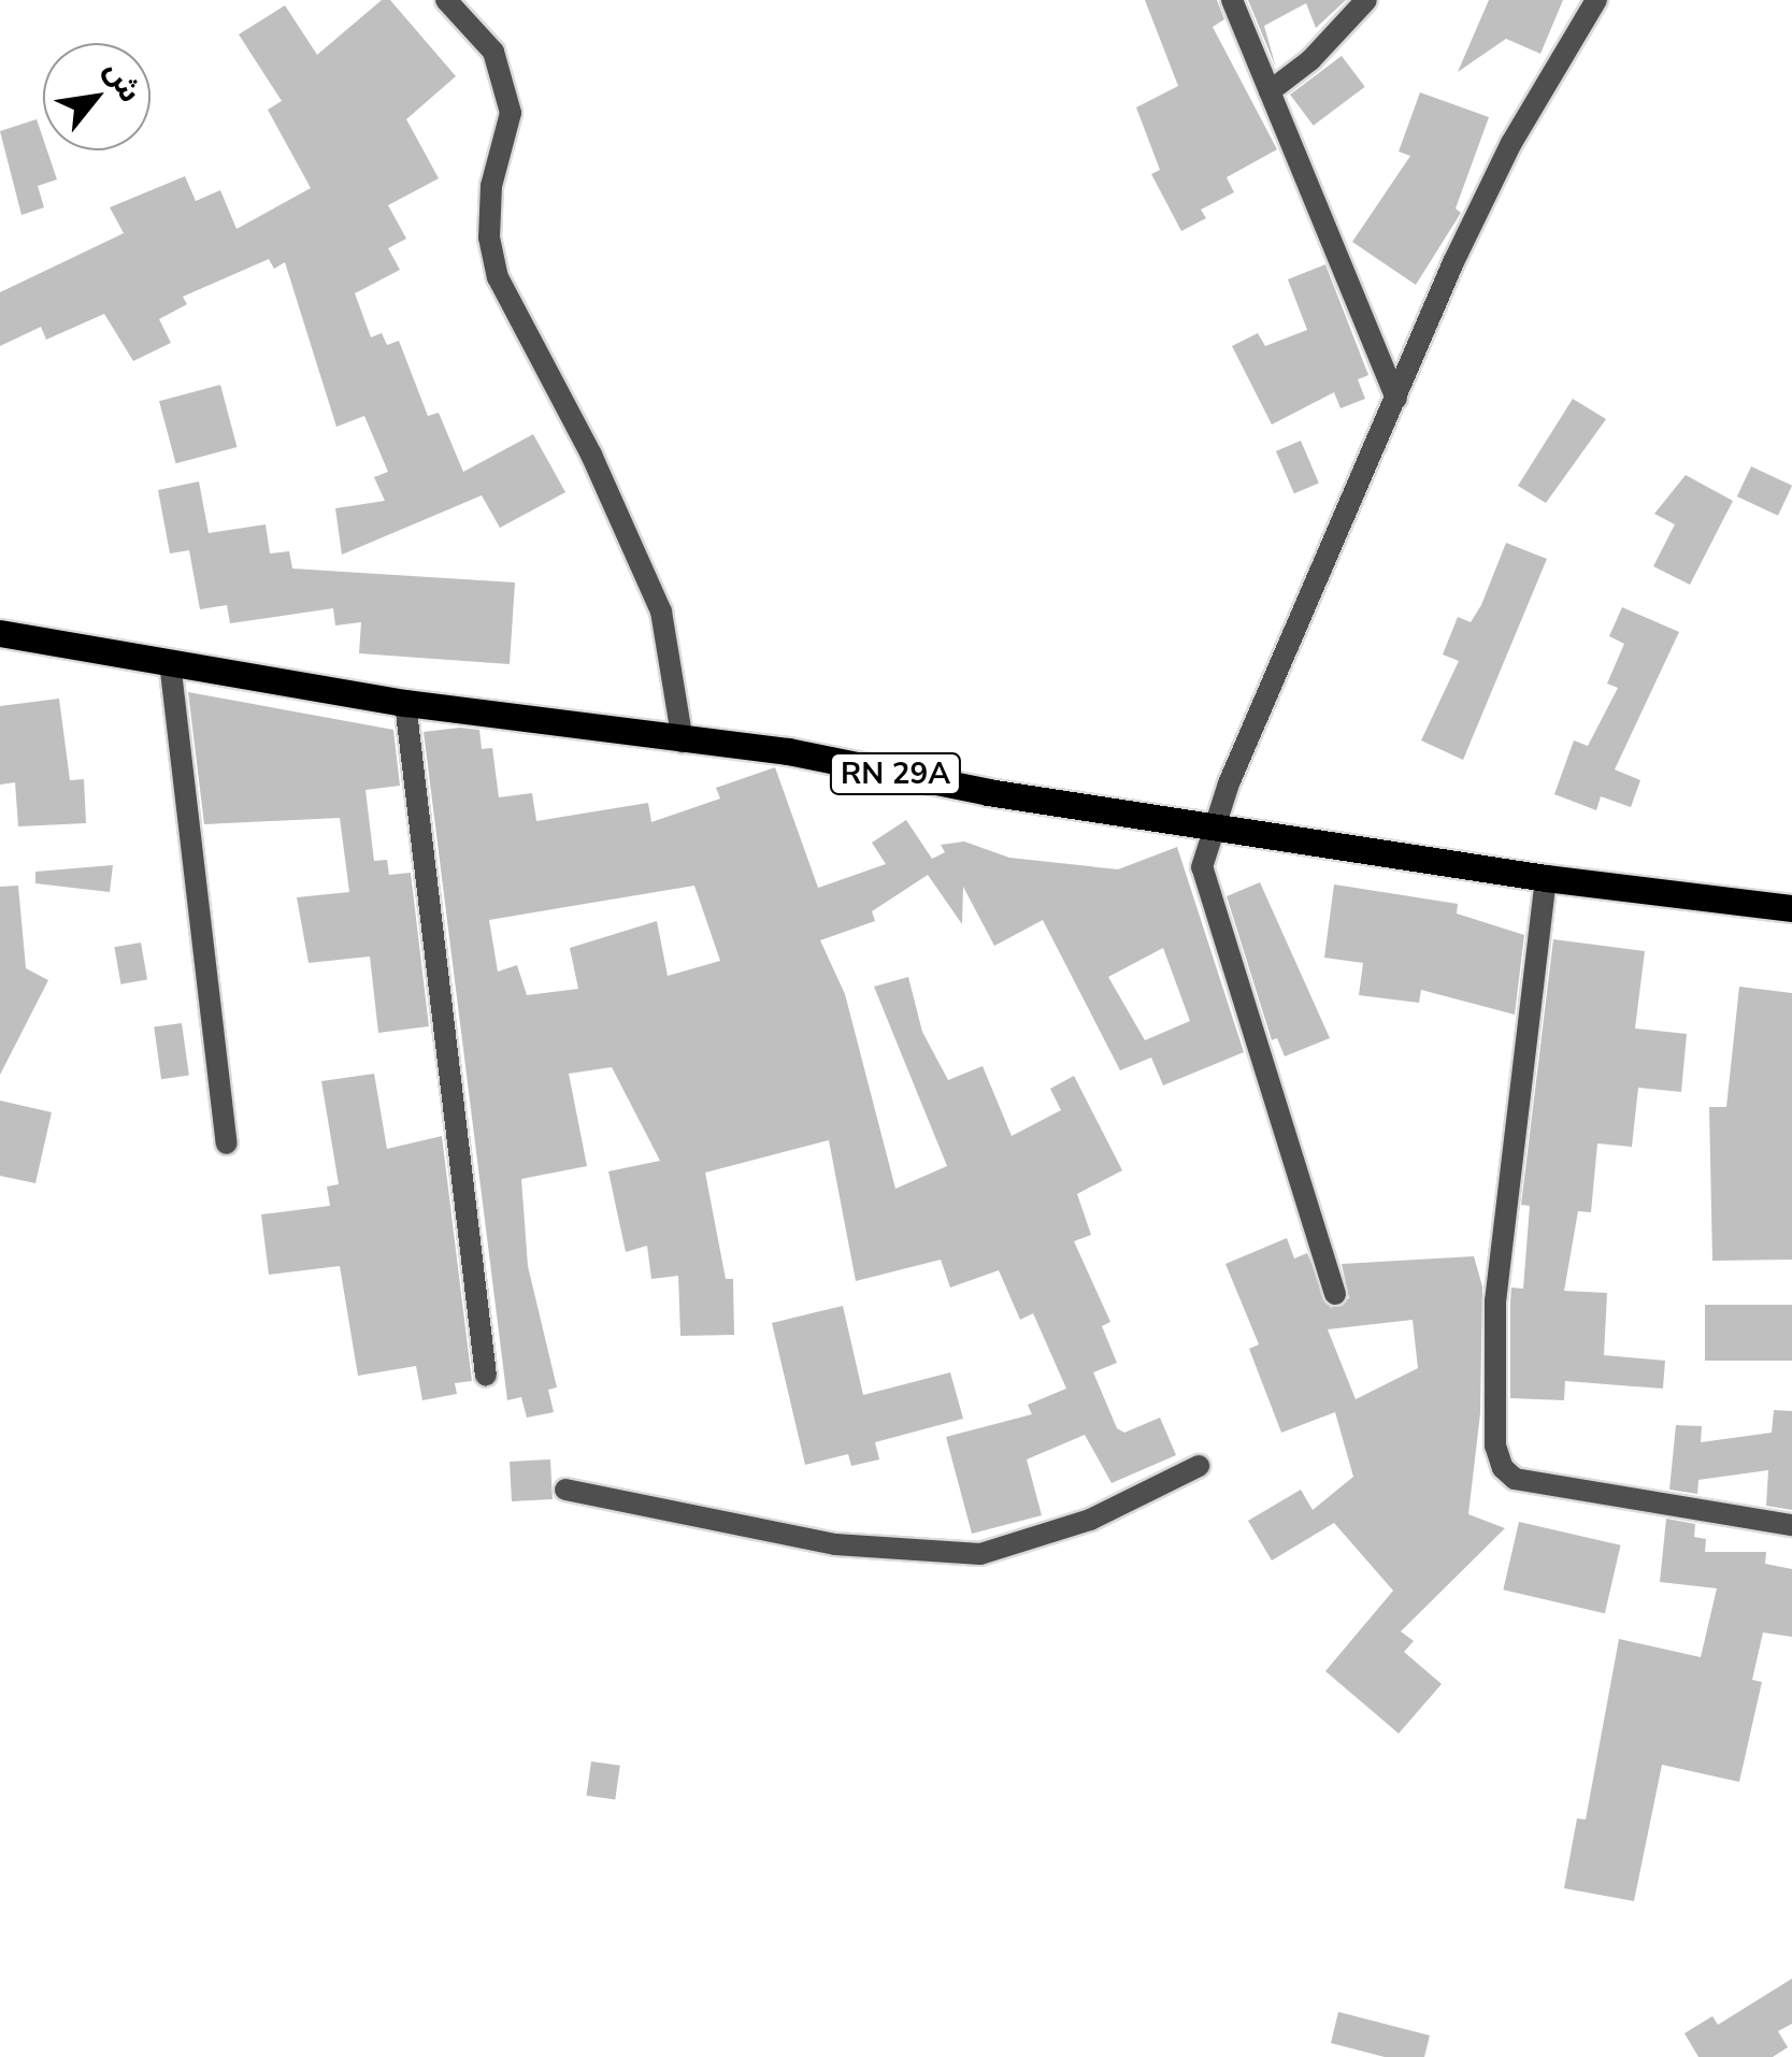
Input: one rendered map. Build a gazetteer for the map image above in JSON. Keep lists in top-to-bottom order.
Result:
{
  "streets": {
    "main road": ["RN 29A"]
  },
  "north": "top right"
}
